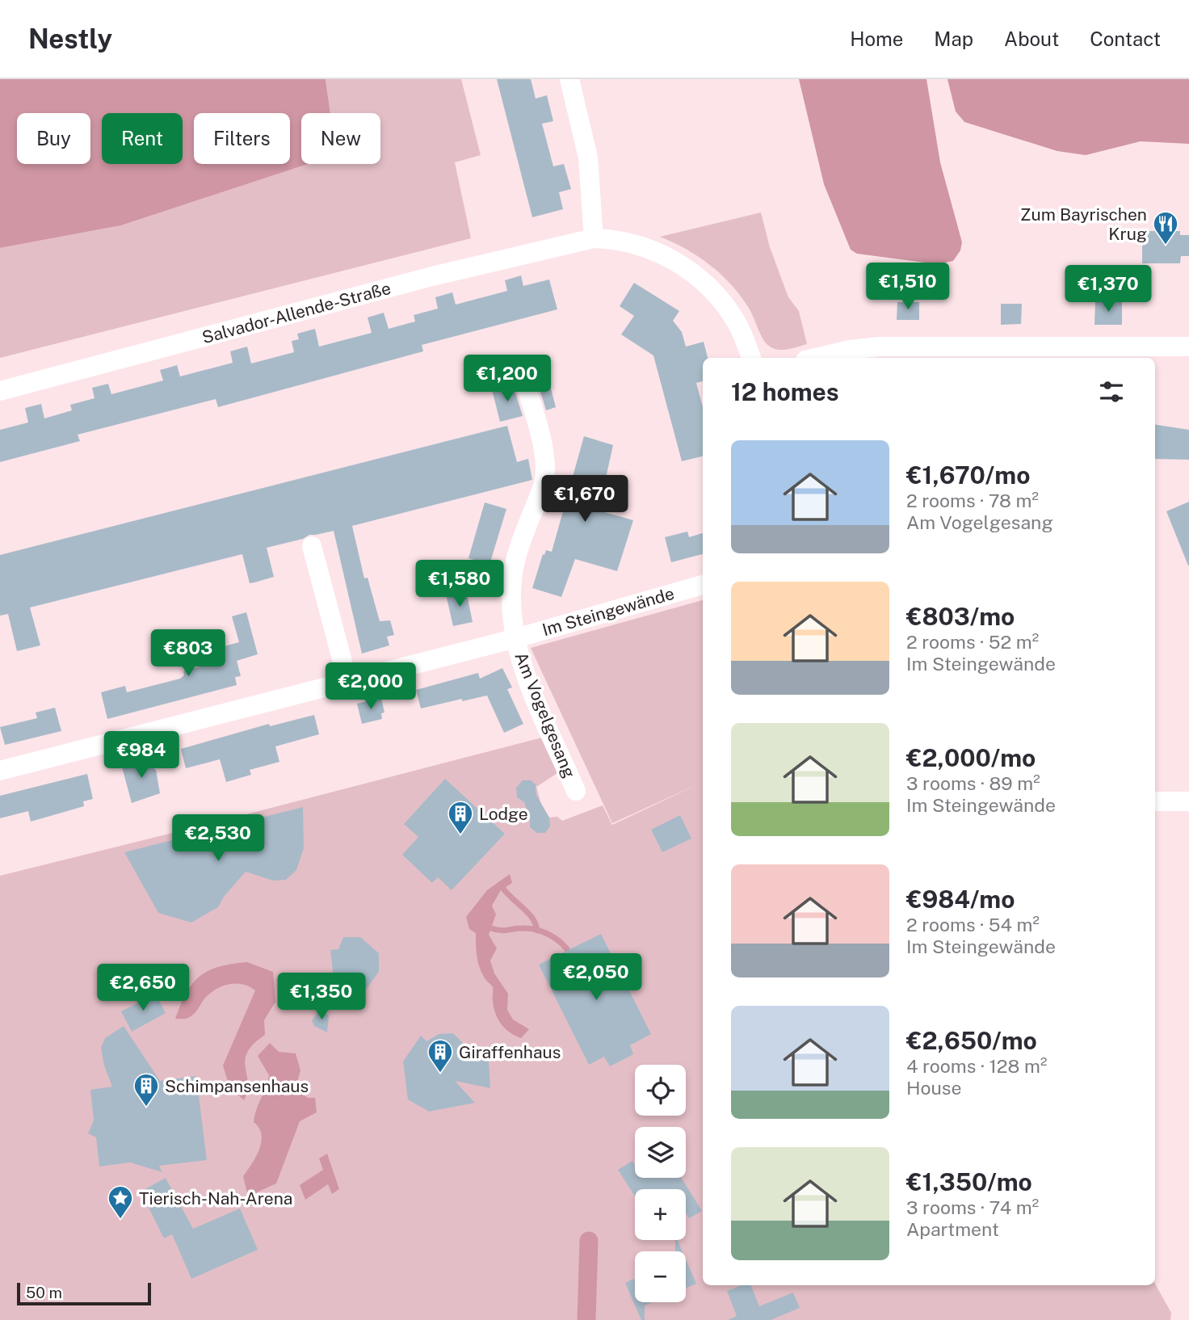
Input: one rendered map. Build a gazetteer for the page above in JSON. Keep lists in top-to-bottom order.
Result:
{
  "streets": {
    "street": ["Salvador-Allende-Straße", "Im Steingewände", "Am Vogelgesang"]
  },
  "crossings": [
    ["Im Steingewände", "Am Vogelgesang"]
  ],
  "places": {
    "restaurant": ["Zum Bayrischen Krug"],
    "building": ["Lodge", "Giraffenhaus", "Schimpansenhaus"],
    "place": ["Tierisch-Nah-Arena"]
  },
  "scale_bar": "50 m",
  "page": {
    "header": "Nestly",
    "nav": [
      "Home",
      "Map",
      "About",
      "Contact"
    ],
    "chip": [
      "Buy",
      "Rent",
      "Filters",
      "New"
    ],
    "price": [
      "€1,510",
      "€1,370",
      "€1,200",
      "€1,670",
      "€1,580",
      "€803",
      "€2,000",
      "€984",
      "€2,530",
      "€2,050",
      "€2,650",
      "€1,350"
    ],
    "heading": "12 homes",
    "list": [
      {
        "name": "€1,670/mo",
        "note": "2 rooms · 78 m² · Am Vogelgesang"
      },
      {
        "name": "€803/mo",
        "note": "2 rooms · 52 m² · Im Steingewände"
      },
      {
        "name": "€2,000/mo",
        "note": "3 rooms · 89 m² · Im Steingewände"
      },
      {
        "name": "€984/mo",
        "note": "2 rooms · 54 m² · Im Steingewände"
      },
      {
        "name": "€2,650/mo",
        "note": "4 rooms · 128 m² · House"
      },
      {
        "name": "€1,350/mo",
        "note": "3 rooms · 74 m² · Apartment"
      }
    ],
    "map_buttons": ["+", "−"],
    "scale": "50 m"
  }
}
